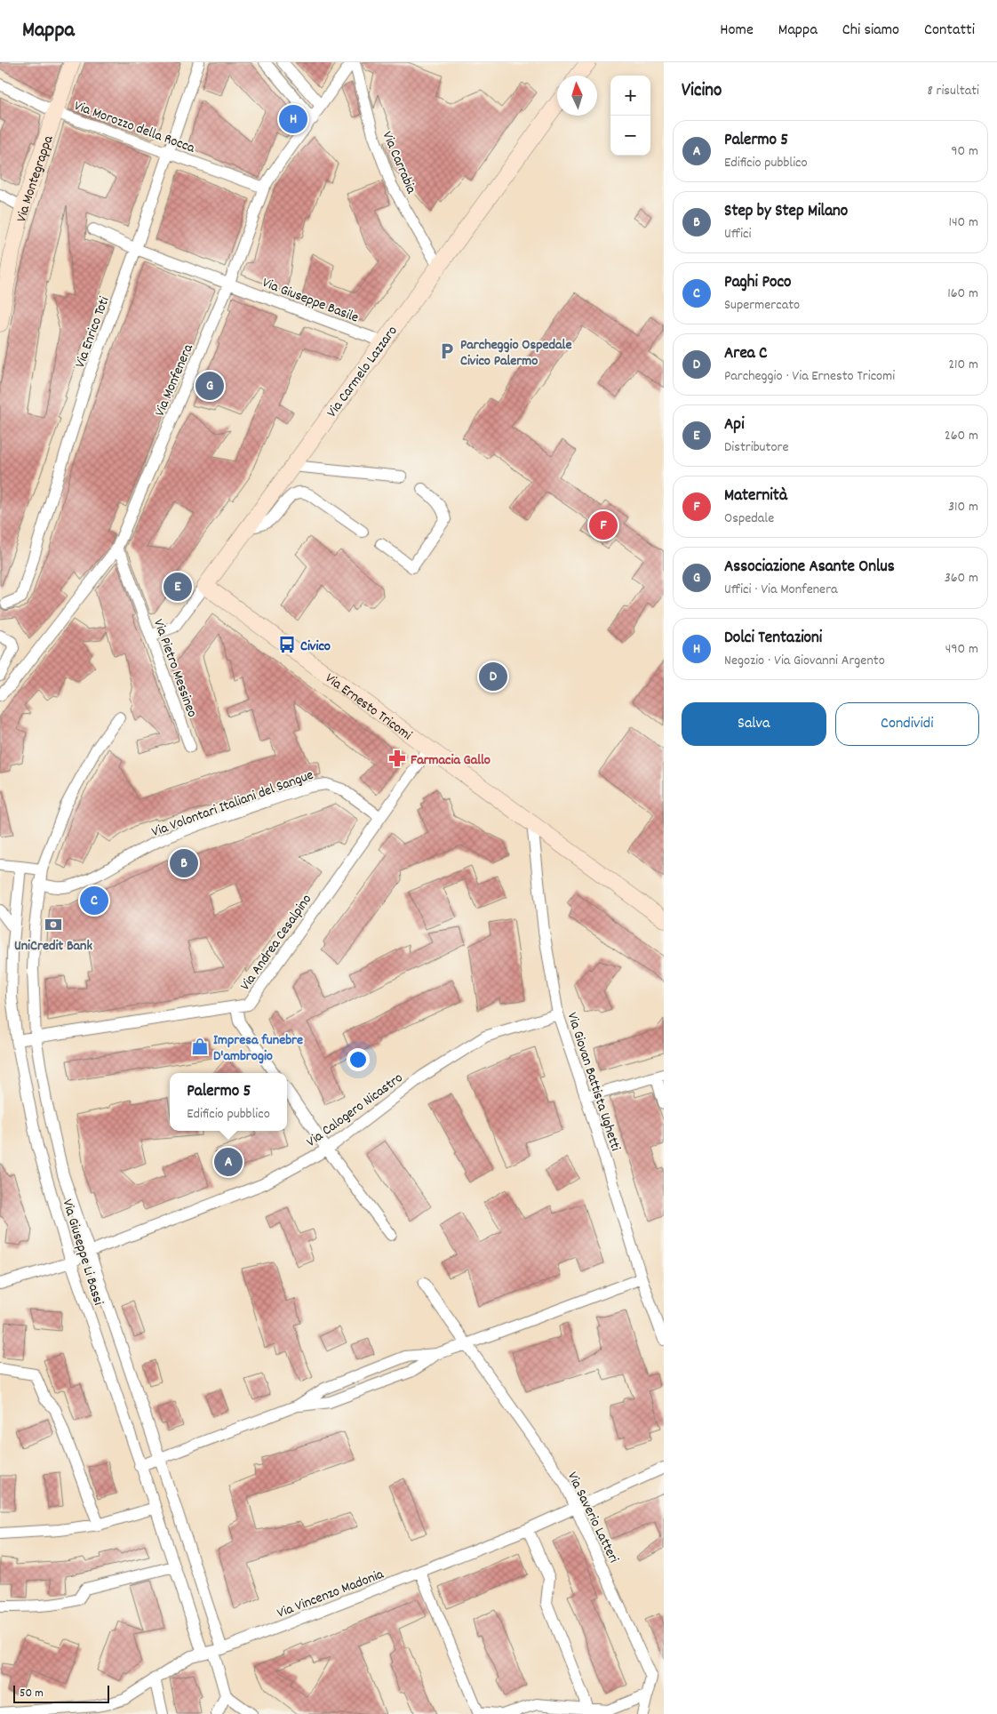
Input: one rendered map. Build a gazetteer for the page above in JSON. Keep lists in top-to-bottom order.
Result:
{
  "streets": {
    "street": [
      "Via Morozzo della Rocca",
      "Via Carrabia",
      "Via Montegrappa",
      "Via Giuseppe Basile",
      "Via Enrico Toti",
      "Via Carmelo Lazzaro",
      "Via Monfenera",
      "Via Pietro Messineo",
      "Via Ernesto Tricomi",
      "Via Volontari Italiani del Sangue",
      "Via Andrea Cesalpino",
      "Via Giovan Battista Ughetti",
      "Via Calogero Nicastro",
      "Via Giuseppe Li Bassi",
      "Via Saverio Latteri",
      "Via Vincenzo Madonia"
    ]
  },
  "crossings": [
    ["Via Morozzo della Rocca", "Via Montegrappa"],
    ["Via Morozzo della Rocca", "Via Enrico Toti"],
    ["Via Morozzo della Rocca", "Via Monfenera"],
    ["Via Carrabia", "Via Carmelo Lazzaro"],
    ["Via Carrabia", "Via Monfenera"],
    ["Via Giuseppe Basile", "Via Enrico Toti"],
    ["Via Giuseppe Basile", "Via Carmelo Lazzaro"],
    ["Via Giuseppe Basile", "Via Monfenera"],
    ["Via Carmelo Lazzaro", "Via Pietro Messineo"],
    ["Via Carmelo Lazzaro", "Via Ernesto Tricomi"],
    ["Via Monfenera", "Via Pietro Messineo"],
    ["Via Ernesto Tricomi", "Via Andrea Cesalpino"],
    ["Via Ernesto Tricomi", "Via Giovan Battista Ughetti"],
    ["Via Volontari Italiani del Sangue", "Via Andrea Cesalpino"],
    ["Via Volontari Italiani del Sangue", "Via Giuseppe Li Bassi"],
    ["Via Andrea Cesalpino", "Via Giuseppe Li Bassi"],
    ["Via Giovan Battista Ughetti", "Via Calogero Nicastro"],
    ["Via Calogero Nicastro", "Via Giuseppe Li Bassi"],
    ["Via Giuseppe Li Bassi", "Via Vincenzo Madonia"],
    ["Via Saverio Latteri", "Via Vincenzo Madonia"]
  ],
  "places": {
    "parking": ["Parcheggio Ospedale Civico Palermo"],
    "bus stop": ["Civico"],
    "pharmacy": ["Farmacia Gallo"],
    "bank": ["UniCredit Bank"],
    "shop": ["Impresa funebre D'ambrogio"]
  },
  "scale_bar": "50 m",
  "north": "top",
  "page": {
    "header": "Mappa",
    "nav": [
      "Home",
      "Mappa",
      "Chi siamo",
      "Contatti"
    ],
    "heading": ["Vicino", "8 risultati"],
    "map_buttons": ["+", "−"],
    "pins": [
      "H",
      "G",
      "F",
      "E",
      "D",
      "B",
      "C",
      "A"
    ],
    "list": [
      {
        "mark": "A",
        "name": "Palermo 5",
        "note": "Edificio pubblico",
        "value": "90 m"
      },
      {
        "mark": "B",
        "name": "Step by Step Milano",
        "note": "Uffici",
        "value": "140 m"
      },
      {
        "mark": "C",
        "name": "Paghi Poco",
        "note": "Supermercato",
        "value": "160 m"
      },
      {
        "mark": "D",
        "name": "Area C",
        "note": "Parcheggio · Via Ernesto Tricomi",
        "value": "210 m"
      },
      {
        "mark": "E",
        "name": "Api",
        "note": "Distributore",
        "value": "260 m"
      },
      {
        "mark": "F",
        "name": "Maternità",
        "note": "Ospedale",
        "value": "310 m"
      },
      {
        "mark": "G",
        "name": "Associazione Asante Onlus",
        "note": "Uffici · Via Monfenera",
        "value": "360 m"
      },
      {
        "mark": "H",
        "name": "Dolci Tentazioni",
        "note": "Negozio · Via Giovanni Argento",
        "value": "490 m"
      }
    ],
    "buttons": ["Salva", "Condividi"],
    "popup": ["Palermo 5", "Edificio pubblico"],
    "scale": "50 m"
  }
}
